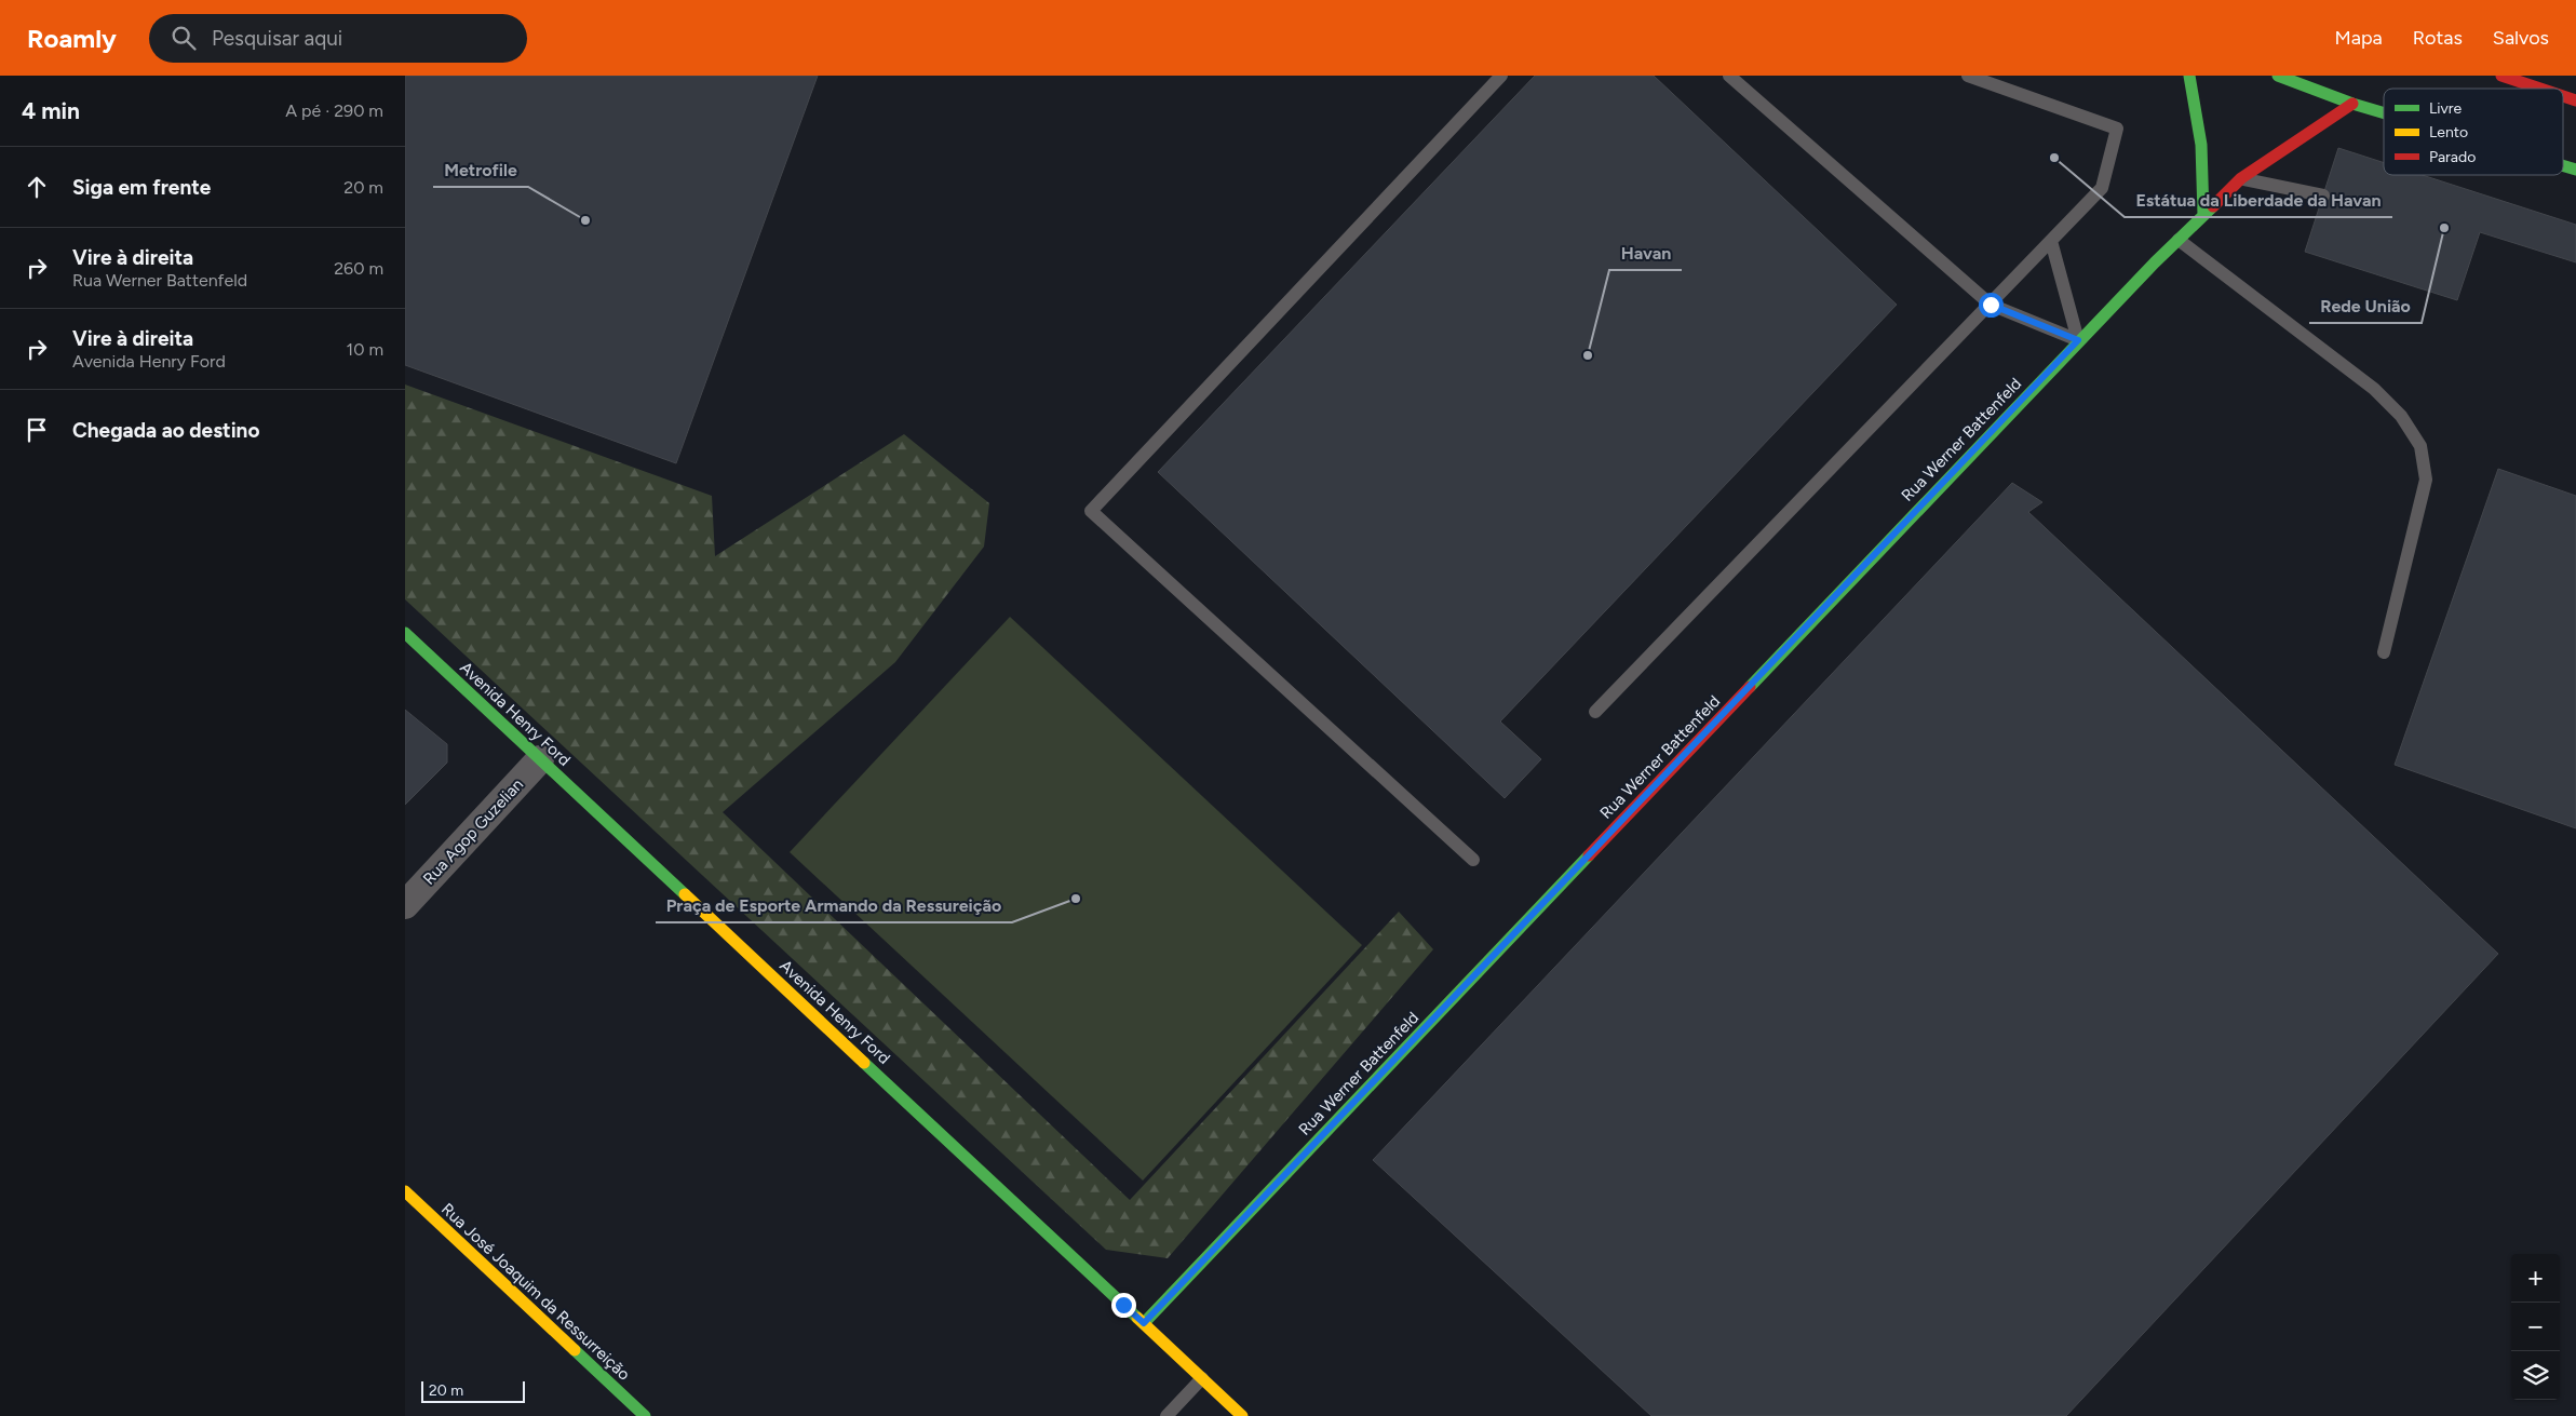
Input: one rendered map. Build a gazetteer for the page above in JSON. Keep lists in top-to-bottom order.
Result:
{
  "streets": {
    "main road": ["Rua Werner Battenfeld", "Avenida Henry Ford", "Rua José Joaquim da Ressurreição"],
    "street": ["Rua Agop Guzelian"]
  },
  "crossings": [
    ["Rua Werner Battenfeld", "Avenida Henry Ford"],
    ["Avenida Henry Ford", "Rua Agop Guzelian"]
  ],
  "places": [
    "Estátua da Liberdade da Havan",
    "Metrofile",
    "Rede União",
    "Havan",
    "Praça de Esporte Armando da Ressureição"
  ],
  "legend": ["Livre", "Lento", "Parado"],
  "scale_bar": "20 m",
  "page": {
    "header": "Roamly",
    "search": "Pesquisar aqui",
    "nav": ["Mapa", "Rotas", "Salvos"],
    "heading": ["4 min", "A pé · 290 m"],
    "list": [
      ["Siga em frente", "20 m"],
      ["Vire à direita", "Rua Werner Battenfeld", "260 m"],
      ["Vire à direita", "Avenida Henry Ford", "10 m"],
      "Chegada ao destino"
    ],
    "map_buttons": ["+", "−"],
    "scale": "20 m"
  }
}
